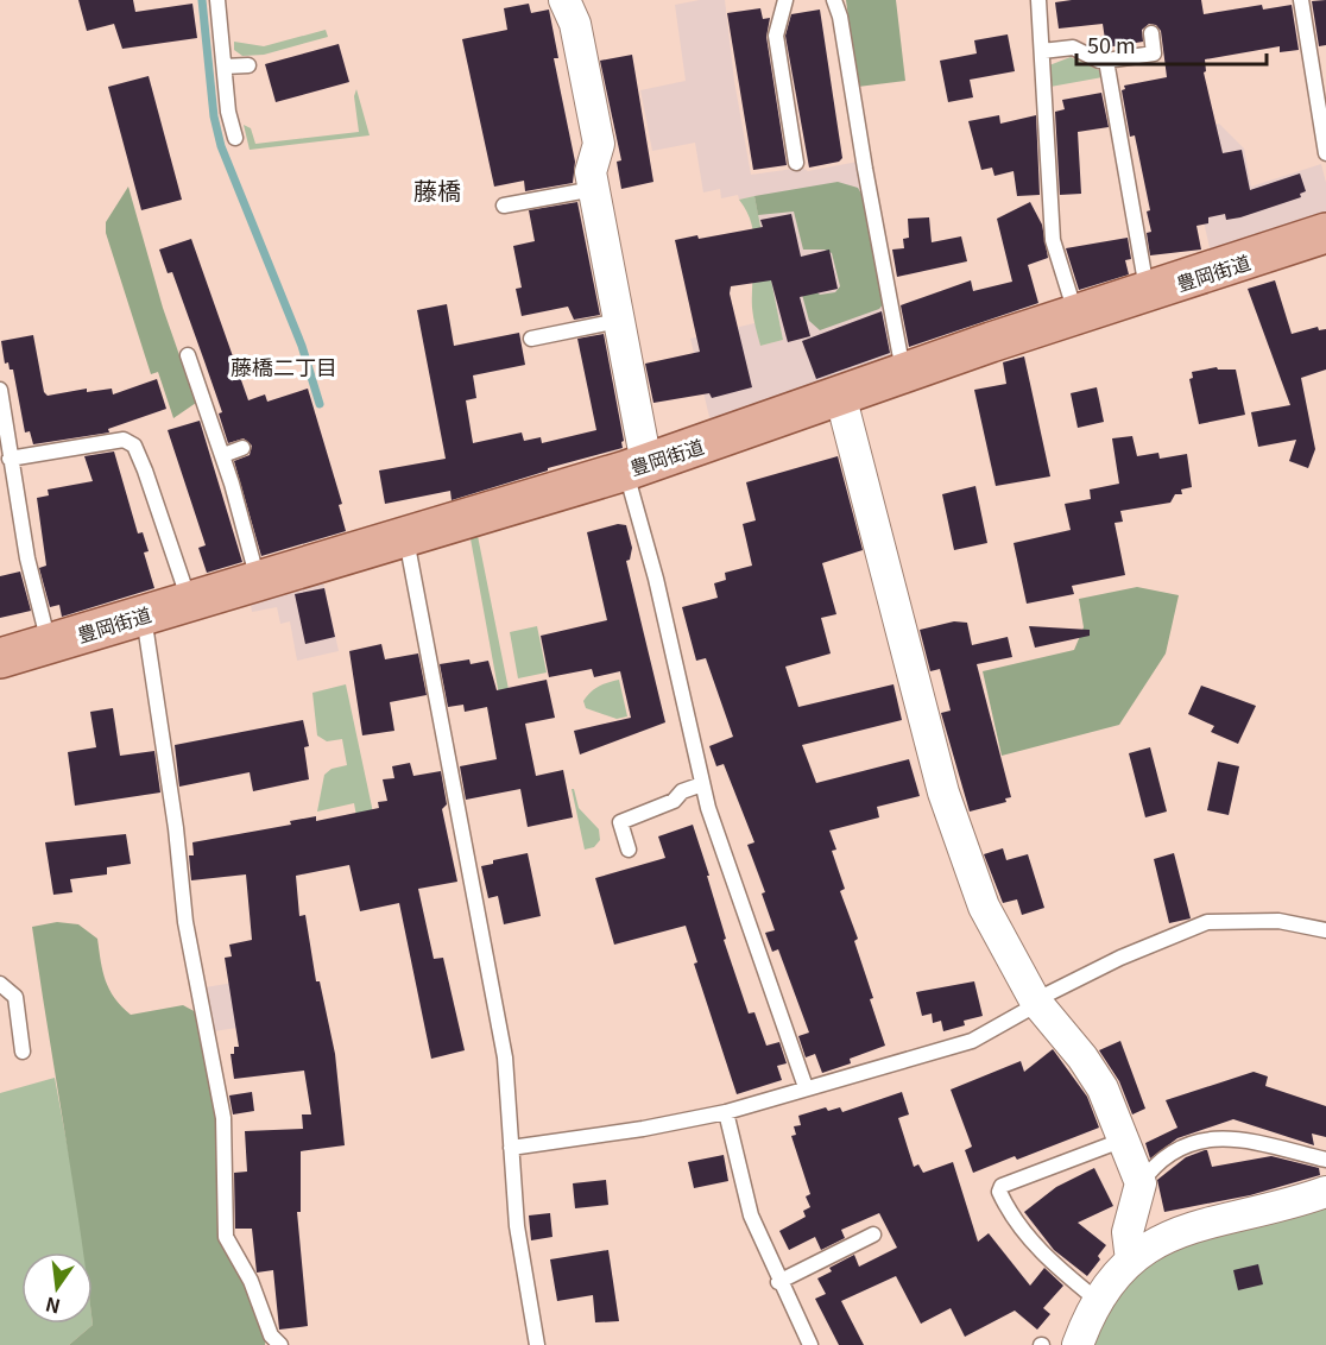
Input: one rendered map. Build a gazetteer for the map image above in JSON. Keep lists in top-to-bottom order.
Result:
{
  "streets": {
    "main road": ["豊岡街道"]
  },
  "districts": ["藤橋", "藤橋二丁目"],
  "scale_bar": "50 m",
  "north": "bottom"
}
